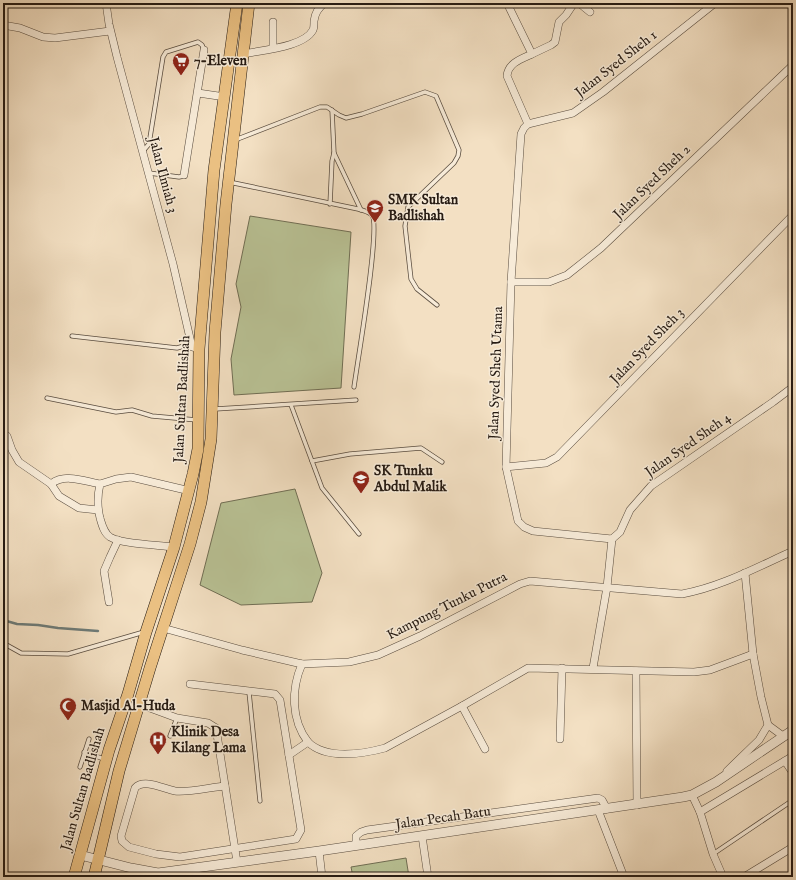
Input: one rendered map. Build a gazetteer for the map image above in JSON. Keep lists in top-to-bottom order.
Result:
{
  "streets": {
    "main road": ["Jalan Sultan Badlishah"],
    "street": [
      "Jalan Syed Sheh 1",
      "Jalan Ilmiah 3",
      "Jalan Syed Sheh 2",
      "Jalan Syed Sheh 3",
      "Jalan Syed Sheh Utama",
      "Jalan Syed Sheh 4",
      "Kampung Tunku Putra",
      "Jalan Pecah Batu"
    ]
  },
  "crossings": [
    ["Jalan Syed Sheh 1", "Jalan Syed Sheh Utama"],
    ["Jalan Ilmiah 3", "Jalan Sultan Badlishah"],
    ["Jalan Syed Sheh 2", "Jalan Syed Sheh Utama"],
    ["Jalan Syed Sheh 3", "Jalan Syed Sheh Utama"],
    ["Jalan Syed Sheh Utama", "Jalan Syed Sheh 4"],
    ["Jalan Sultan Badlishah", "Kampung Tunku Putra"],
    ["Jalan Sultan Badlishah", "Jalan Pecah Batu"]
  ],
  "places": {
    "supermarket": ["7-Eleven"],
    "school or university": ["SMK Sultan Badlishah", "SK Tunku Abdul Malik"],
    "mosque": ["Masjid Al-Huda"],
    "hospital": ["Klinik Desa Kilang Lama"]
  }
}
